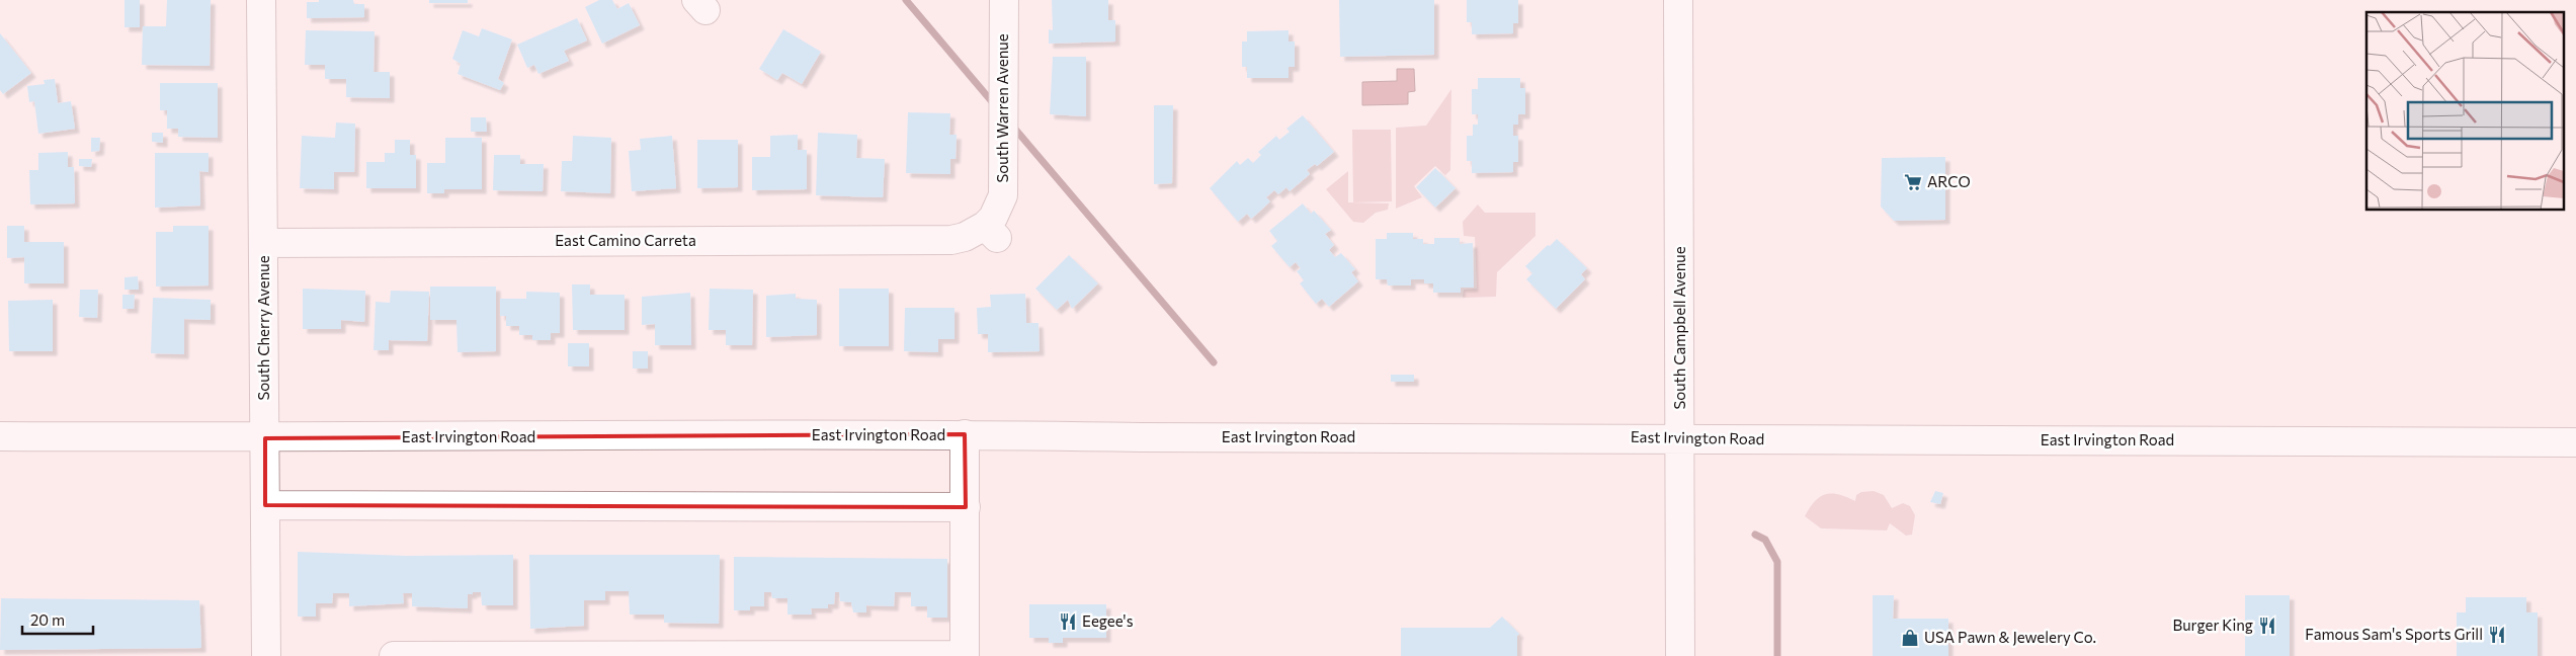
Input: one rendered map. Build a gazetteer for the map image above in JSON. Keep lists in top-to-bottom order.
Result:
{
  "streets": {
    "main road": [
      "South Warren Avenue",
      "East Camino Carreta",
      "South Cherry Avenue",
      "South Campbell Avenue",
      "East Irvington Road"
    ]
  },
  "crossings": [
    ["South Warren Avenue", "East Camino Carreta"],
    ["East Camino Carreta", "South Cherry Avenue"],
    ["South Cherry Avenue", "East Irvington Road"],
    ["South Campbell Avenue", "East Irvington Road"]
  ],
  "places": {
    "supermarket": ["ARCO"],
    "restaurant": ["Eegee's", "Burger King", "Famous Sam's Sports Grill"],
    "shop": ["USA Pawn & Jewelery Co."]
  },
  "scale_bar": "20 m"
}
